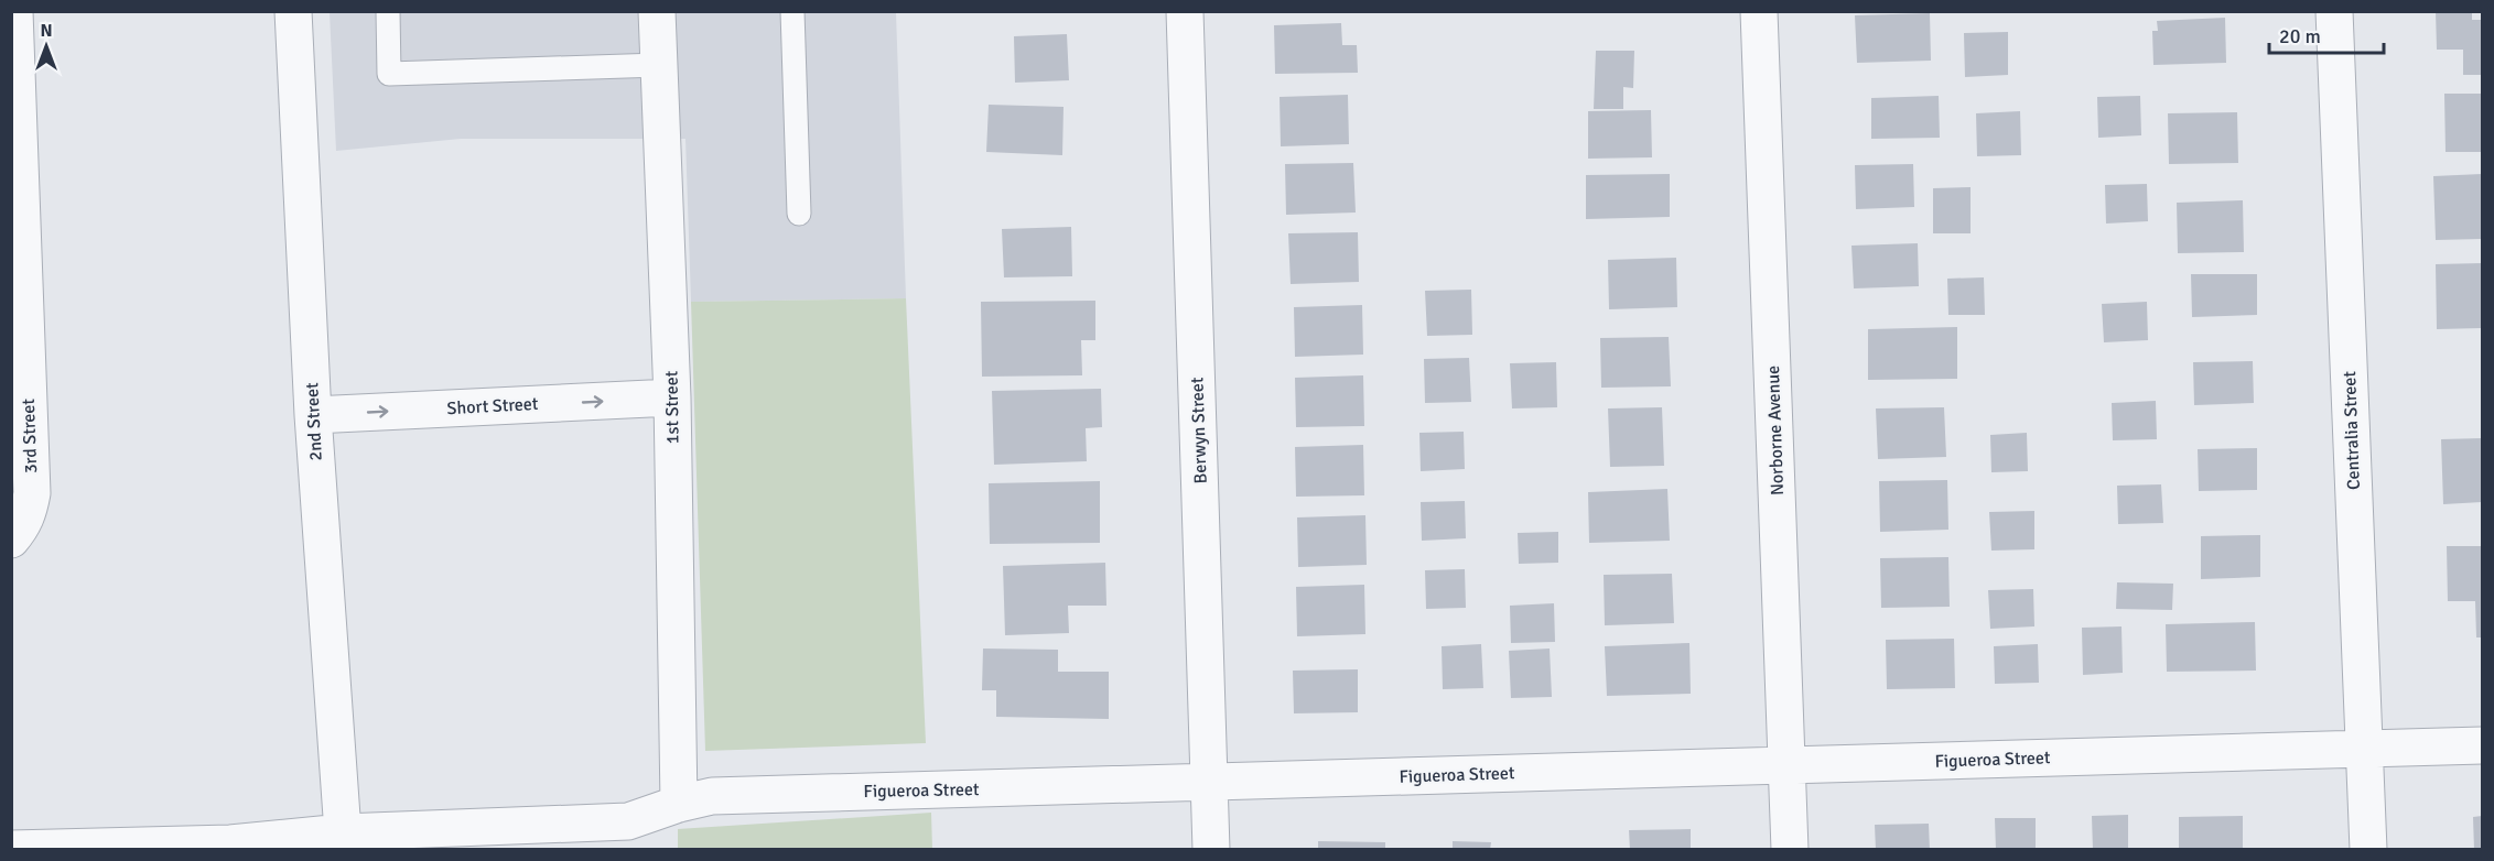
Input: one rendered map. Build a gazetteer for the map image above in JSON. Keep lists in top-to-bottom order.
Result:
{
  "streets": {
    "street": [
      "Short Street",
      "1st Street",
      "2nd Street",
      "Berwyn Street",
      "Norborne Avenue",
      "Centralia Street",
      "3rd Street",
      "Figueroa Street"
    ]
  },
  "crossings": [
    ["Short Street", "1st Street"],
    ["Short Street", "2nd Street"],
    ["1st Street", "Figueroa Street"],
    ["2nd Street", "Figueroa Street"],
    ["Berwyn Street", "Figueroa Street"],
    ["Norborne Avenue", "Figueroa Street"],
    ["Centralia Street", "Figueroa Street"]
  ],
  "one_way": ["Short Street"],
  "scale_bar": "20 m",
  "north": "top"
}
